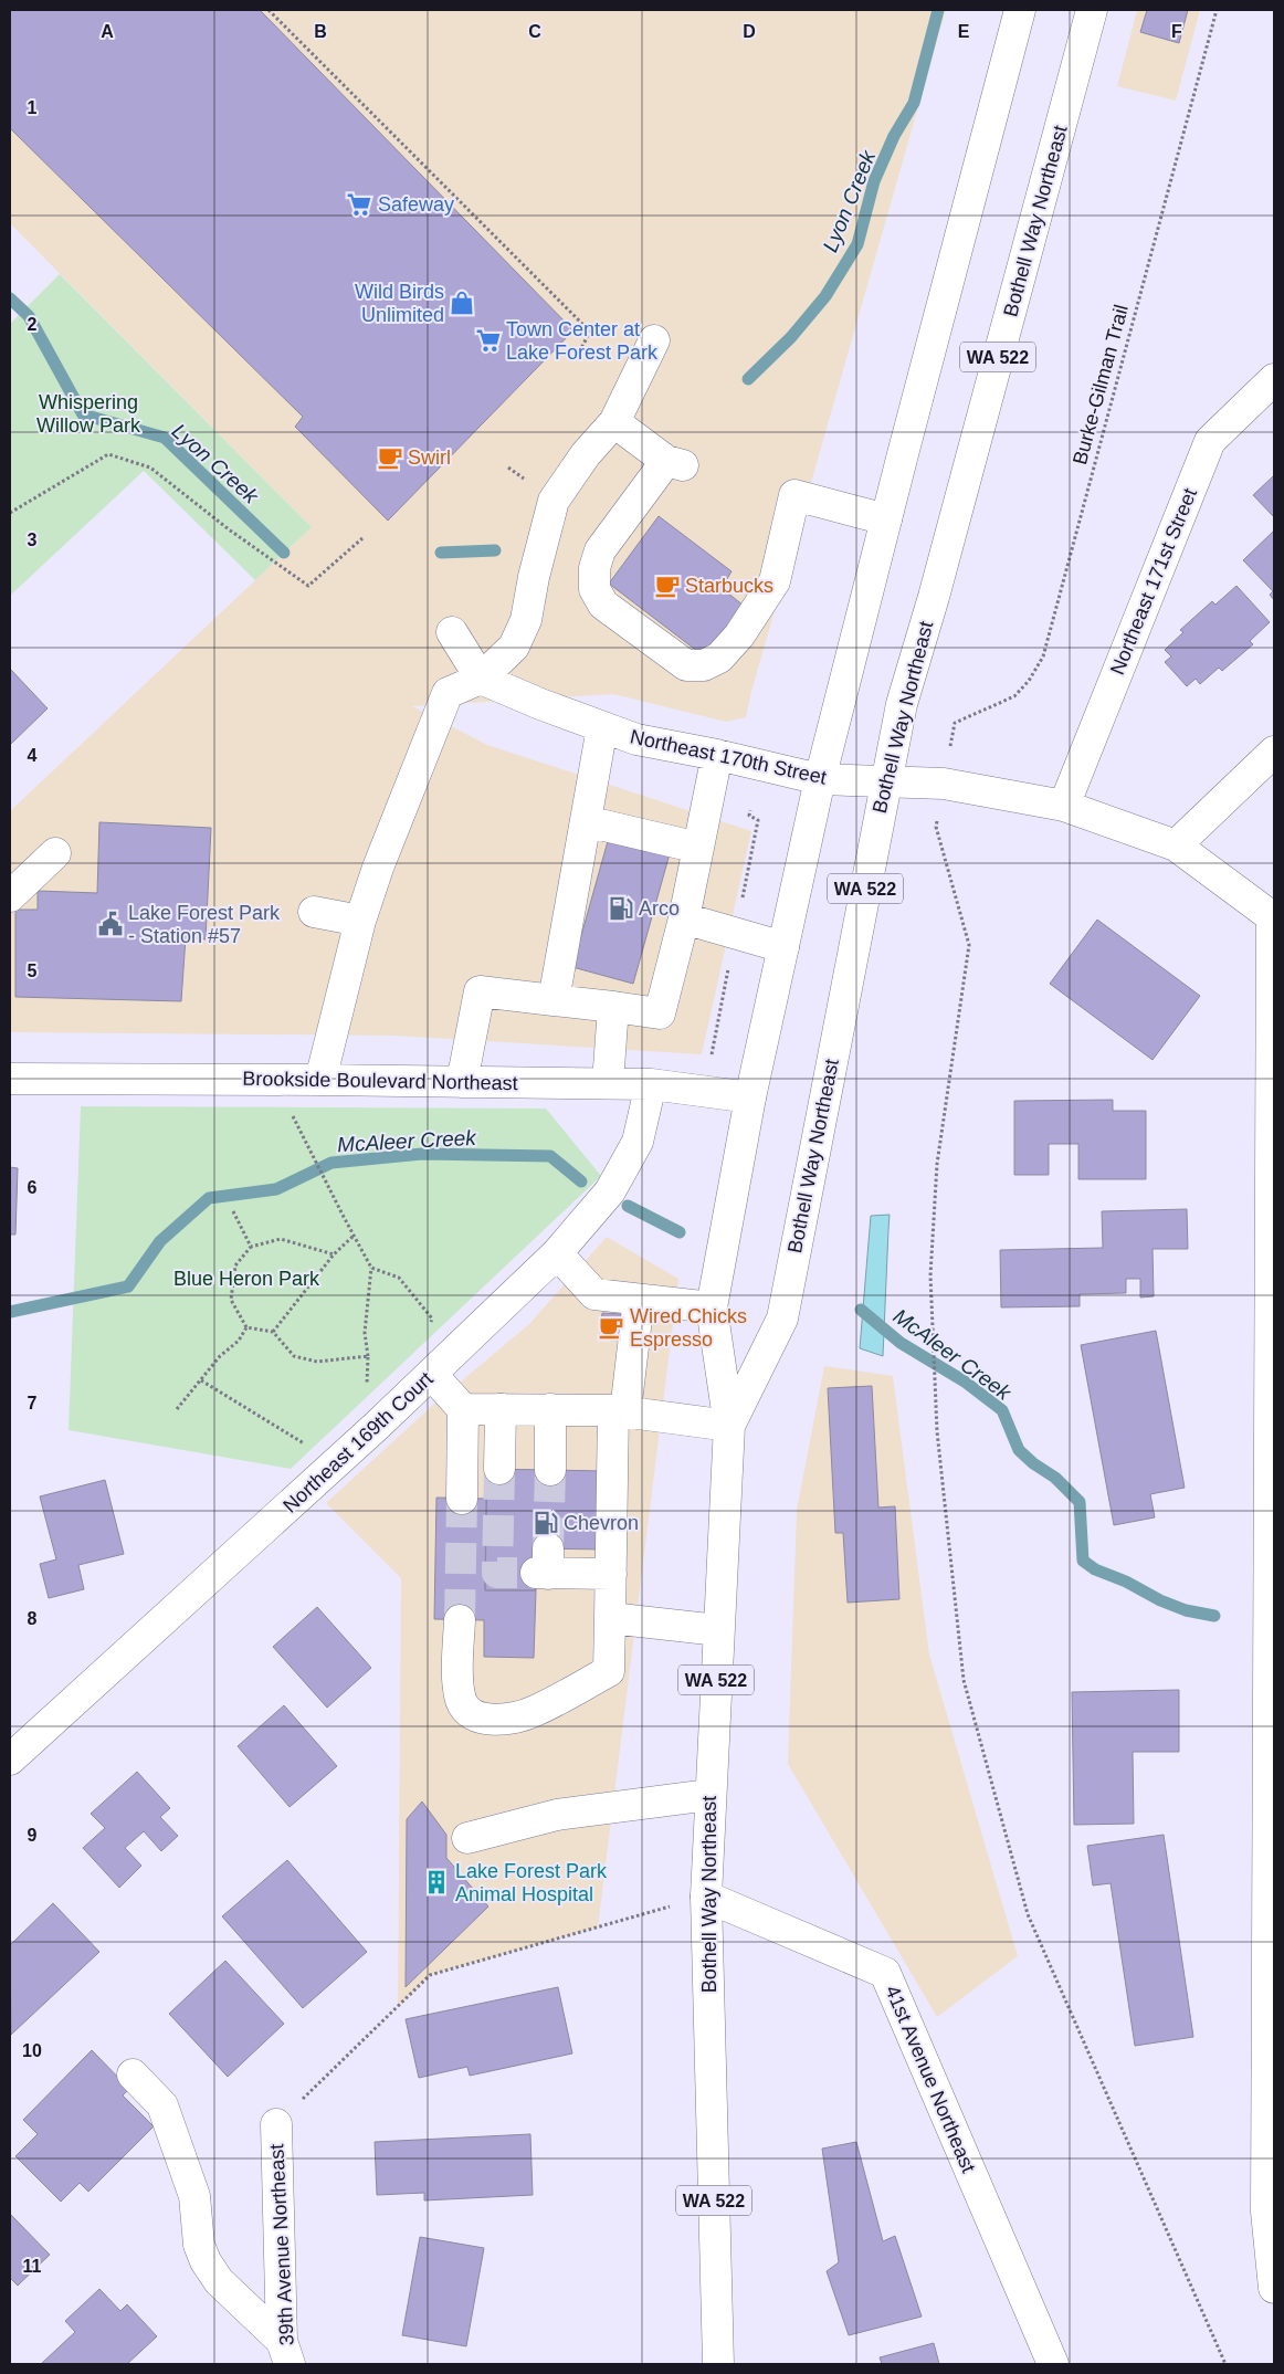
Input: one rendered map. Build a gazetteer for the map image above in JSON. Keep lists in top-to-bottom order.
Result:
{
  "streets": {
    "street": [
      "Bothell Way Northeast",
      "WA 522",
      "Northeast 171st Street",
      "Northeast 170th Street",
      "Brookside Boulevard Northeast",
      "Northeast 169th Court",
      "41st Avenue Northeast",
      "39th Avenue Northeast"
    ],
    "path": ["Burke-Gilman Trail"]
  },
  "crossings": [
    ["Bothell Way Northeast", "Northeast 170th Street"],
    ["Bothell Way Northeast", "Brookside Boulevard Northeast"],
    ["Bothell Way Northeast", "41st Avenue Northeast"],
    ["Northeast 171st Street", "Northeast 170th Street"],
    ["Brookside Boulevard Northeast", "Northeast 169th Court"]
  ],
  "water": ["Lyon Creek", "McAleer Creek"],
  "parks": ["Whispering Willow Park", "Blue Heron Park"],
  "places": {
    "supermarket": ["Safeway", "Town Center at Lake Forest Park"],
    "shop": ["Wild Birds Unlimited"],
    "cafe": ["Swirl", "Starbucks", "Wired Chicks Espresso"],
    "fuel station": ["Arco", "Chevron"],
    "public building": ["Lake Forest Park - Station #57"],
    "building": ["Lake Forest Park Animal Hospital"]
  },
  "grid": {
    "columns": [
      "A",
      "B",
      "C",
      "D",
      "E",
      "F"
    ],
    "rows": [
      "1",
      "2",
      "3",
      "4",
      "5",
      "6",
      "7",
      "8",
      "9",
      "10",
      "11"
    ]
  }
}
